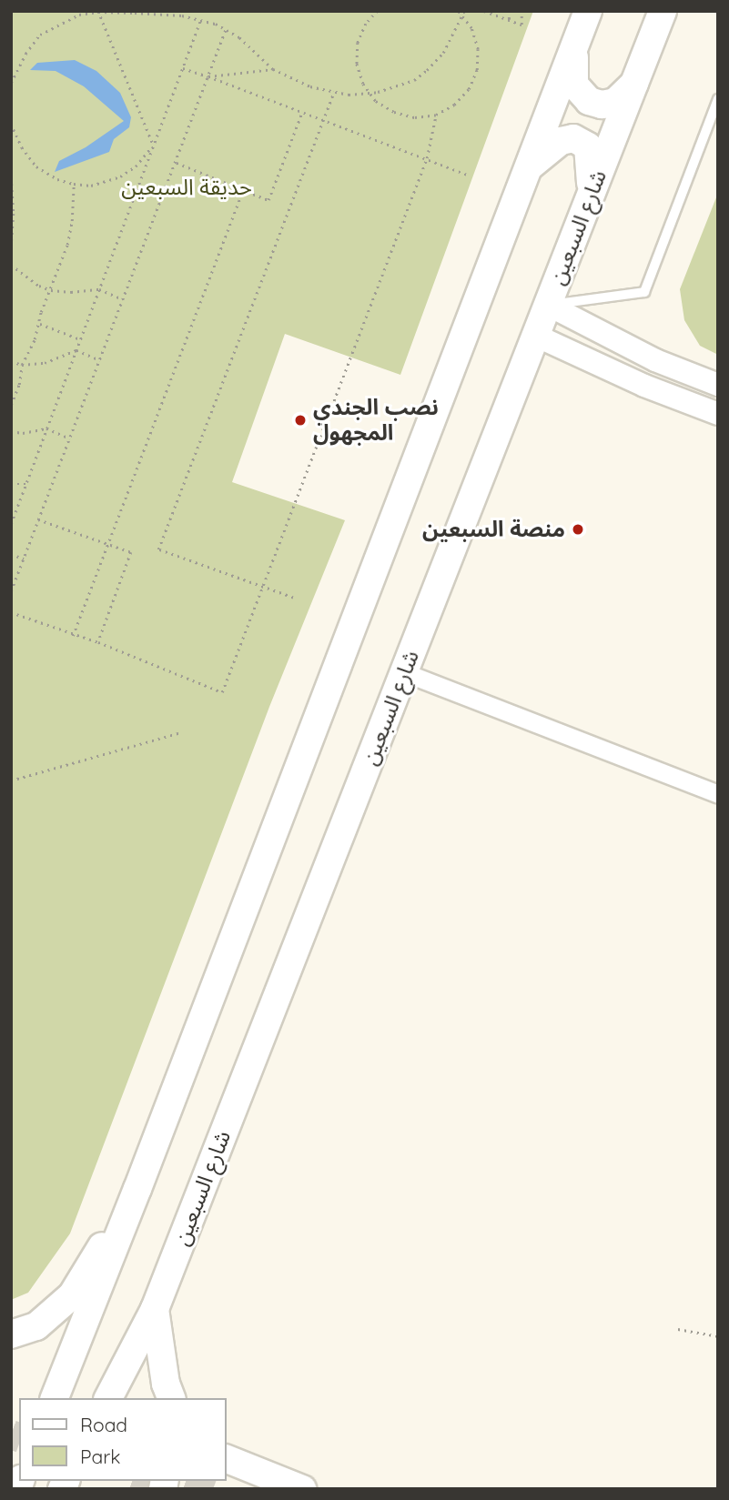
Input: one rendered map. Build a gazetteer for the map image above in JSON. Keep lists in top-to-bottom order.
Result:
{
  "streets": {
    "main road": ["شارع السبعين"]
  },
  "parks": ["حديقة السبعين"],
  "places": ["نصب الجندي المجهول", "منصة السبعين"],
  "legend": ["Road", "Park"]
}
